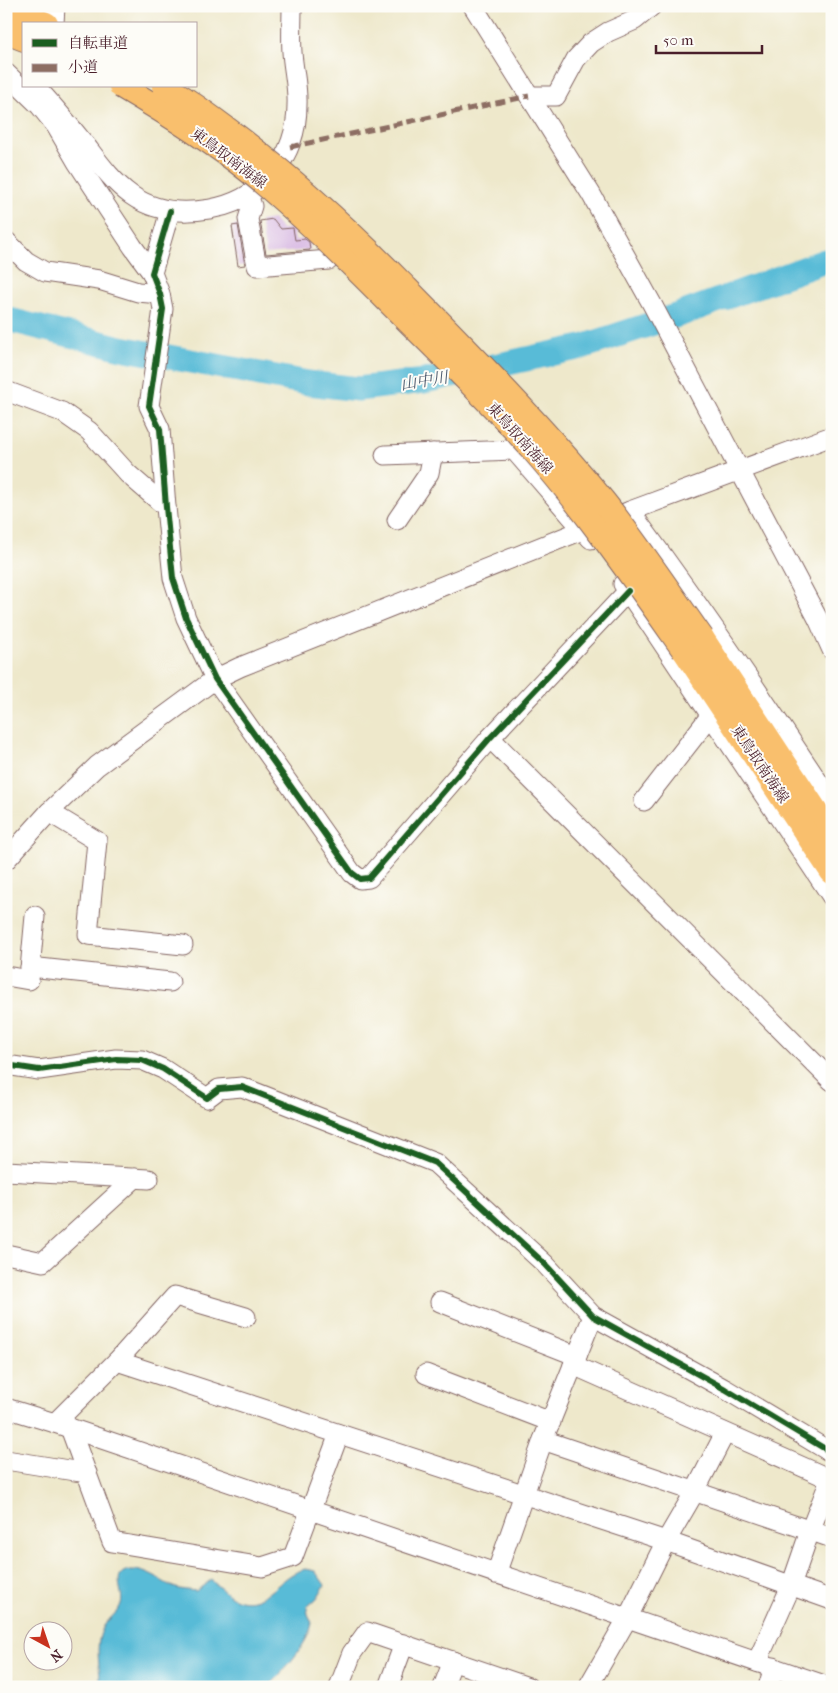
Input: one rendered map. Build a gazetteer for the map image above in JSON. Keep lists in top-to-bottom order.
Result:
{
  "streets": {
    "main road": ["東鳥取南海線"]
  },
  "water": ["山中川"],
  "legend": ["自転車道", "小道"],
  "scale_bar": "50 m",
  "north": "bottom right"
}
